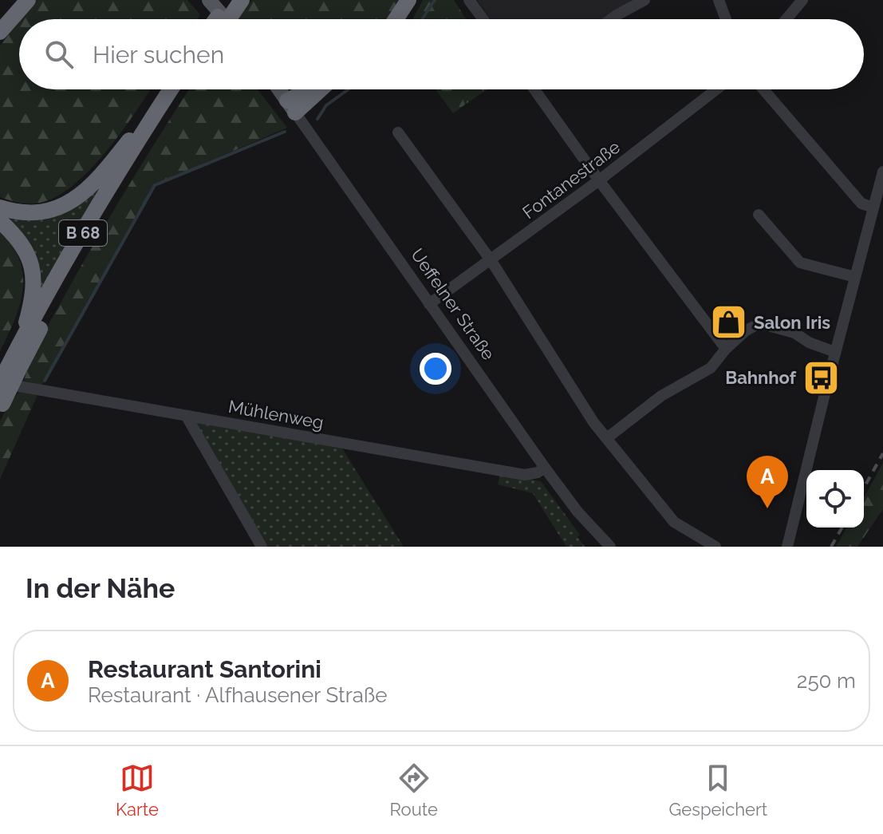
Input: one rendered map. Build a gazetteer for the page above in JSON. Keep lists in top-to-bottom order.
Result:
{
  "streets": {
    "highway": ["B 68"],
    "main road": ["Ueffelner Straße"],
    "street": ["Fontanestraße", "Mühlenweg"]
  },
  "crossings": [
    ["Fontanestraße", "Ueffelner Straße"],
    ["B 68", "Mühlenweg"],
    ["Ueffelner Straße", "Mühlenweg"]
  ],
  "places": {
    "shop": ["Salon Iris"],
    "bus stop": ["Bahnhof"]
  },
  "page": {
    "search": "Hier suchen",
    "pins": "A",
    "heading": "In der Nähe",
    "list": [
      {
        "mark": "A",
        "name": "Restaurant Santorini",
        "note": "Restaurant · Alfhausener Straße",
        "value": "250 m"
      }
    ],
    "nav": ["Karte", "Route", "Gespeichert"]
  }
}
